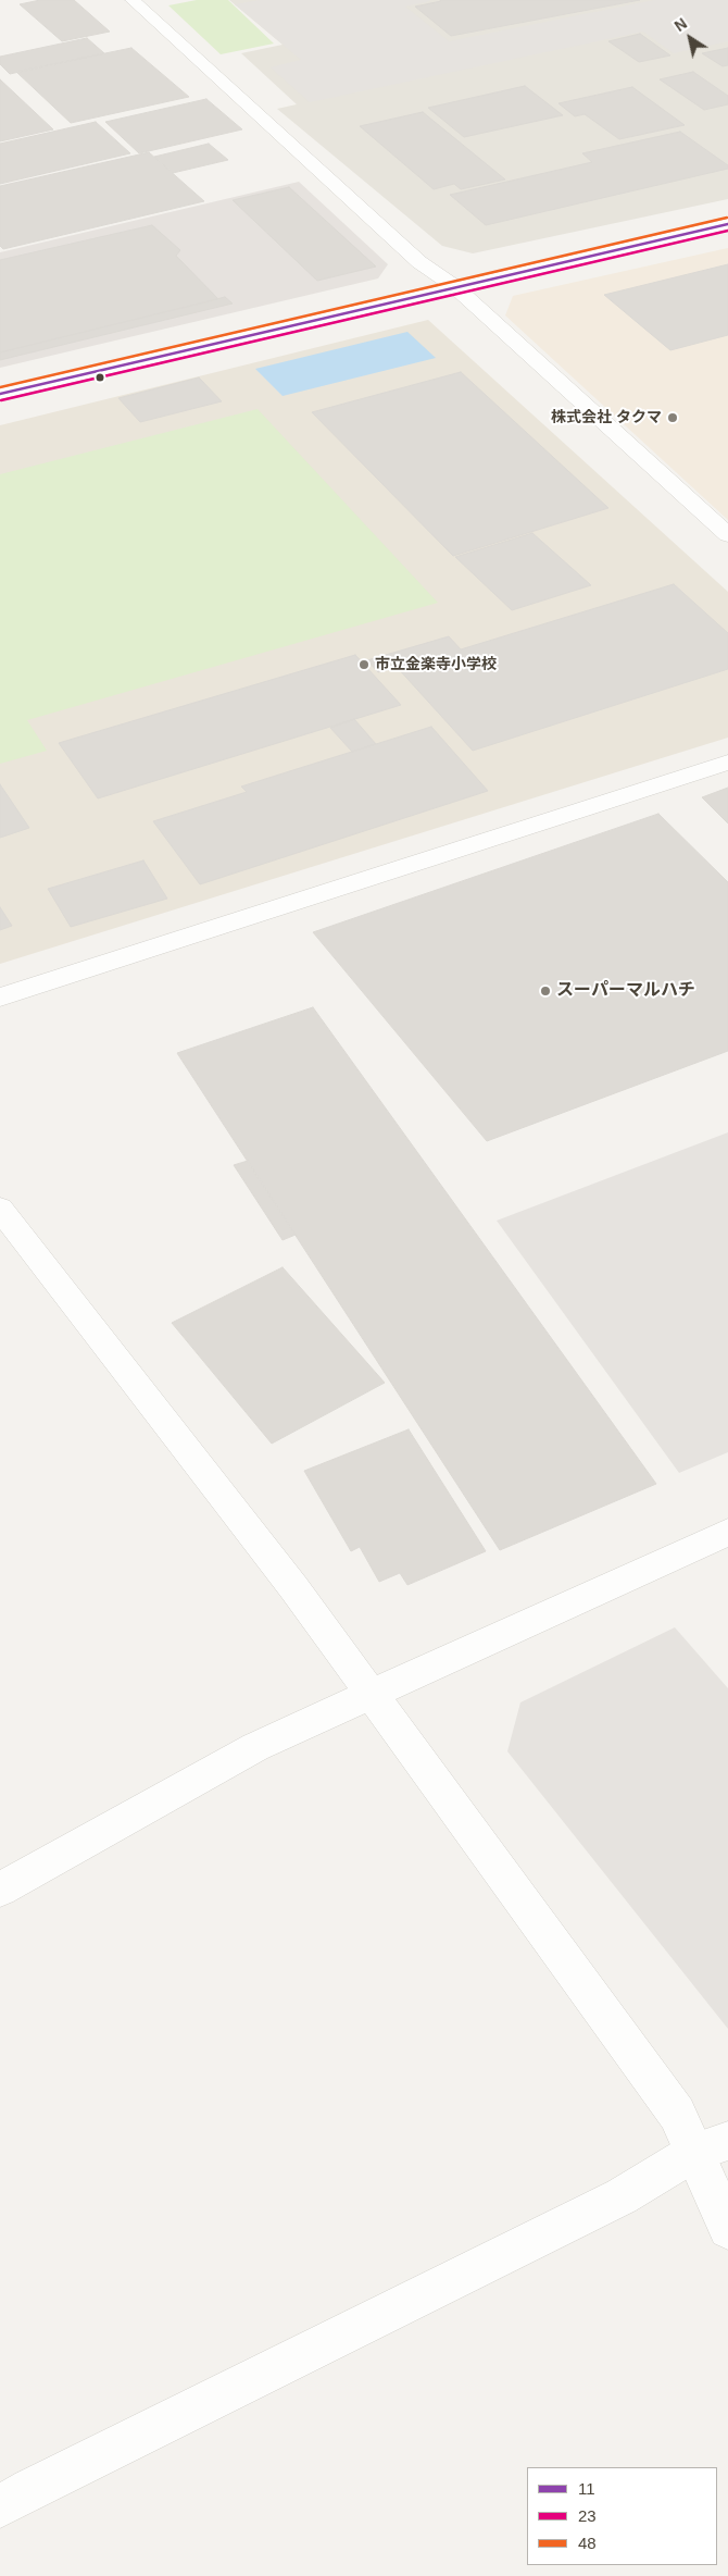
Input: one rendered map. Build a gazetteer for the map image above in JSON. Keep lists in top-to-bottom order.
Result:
{
  "places": ["株式会社 タクマ", "市立金楽寺小学校", "スーパーマルハチ"],
  "lines": ["transit line 48", "transit line 11", "transit line 23"],
  "legend": ["11", "23", "48"],
  "north": "top left"
}
